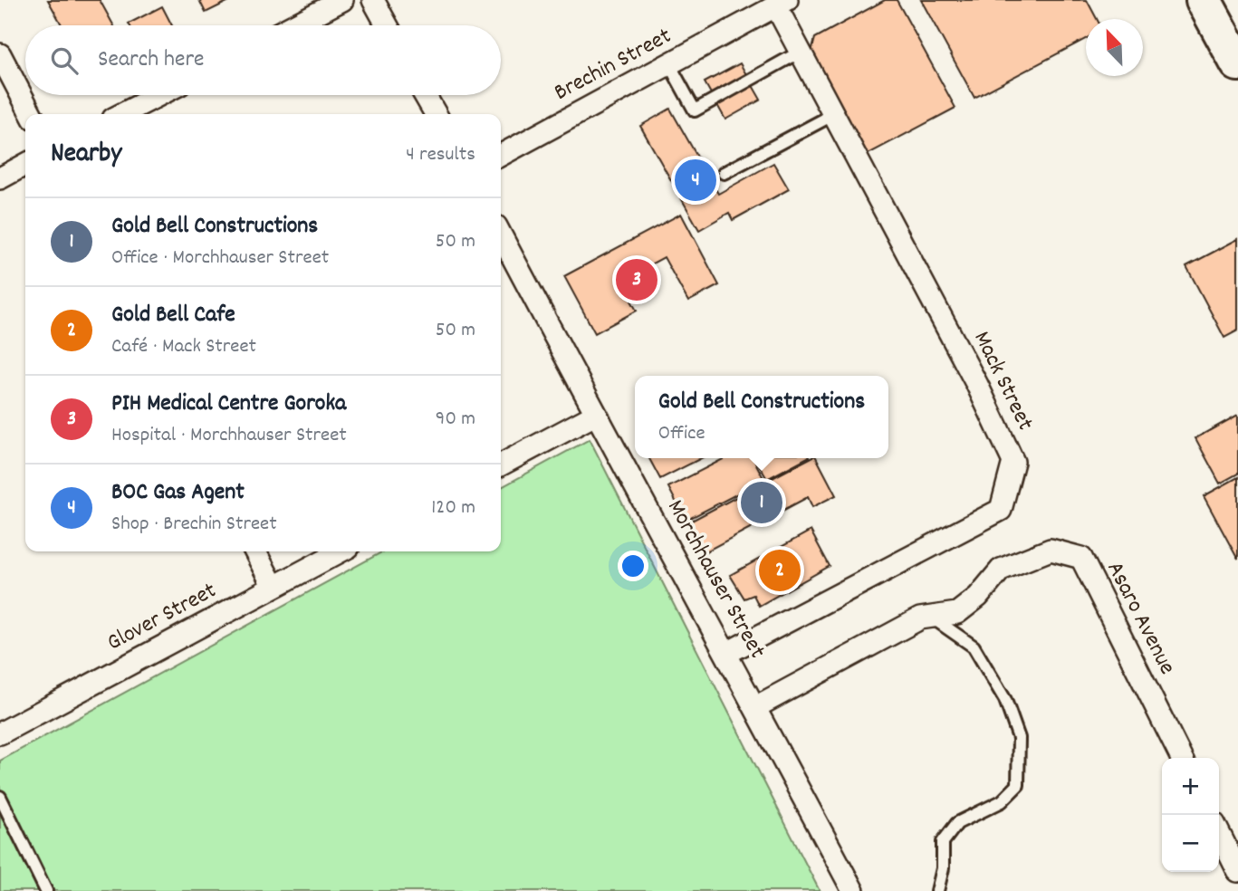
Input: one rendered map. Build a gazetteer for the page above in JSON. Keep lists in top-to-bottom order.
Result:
{
  "streets": {
    "street": [
      "Brechin Street",
      "Mack Street",
      "Morchhauser Street",
      "Glover Street",
      "Asaro Avenue"
    ]
  },
  "crossings": [
    ["Brechin Street", "Mack Street"],
    ["Mack Street", "Morchhauser Street"],
    ["Morchhauser Street", "Asaro Avenue"]
  ],
  "north": "top left",
  "page": {
    "search": "Search here",
    "heading": ["Nearby", "4 results"],
    "pins": [
      "4",
      "3",
      "1",
      "2"
    ],
    "list": [
      {
        "mark": "1",
        "name": "Gold Bell Constructions",
        "note": "Office · Morchhauser Street",
        "value": "50 m"
      },
      {
        "mark": "2",
        "name": "Gold Bell Cafe",
        "note": "Café · Mack Street",
        "value": "50 m"
      },
      {
        "mark": "3",
        "name": "PIH Medical Centre Goroka",
        "note": "Hospital · Morchhauser Street",
        "value": "90 m"
      },
      {
        "mark": "4",
        "name": "BOC Gas Agent",
        "note": "Shop · Brechin Street",
        "value": "120 m"
      }
    ],
    "popup": ["Gold Bell Constructions", "Office"],
    "map_buttons": ["+", "−"]
  }
}
